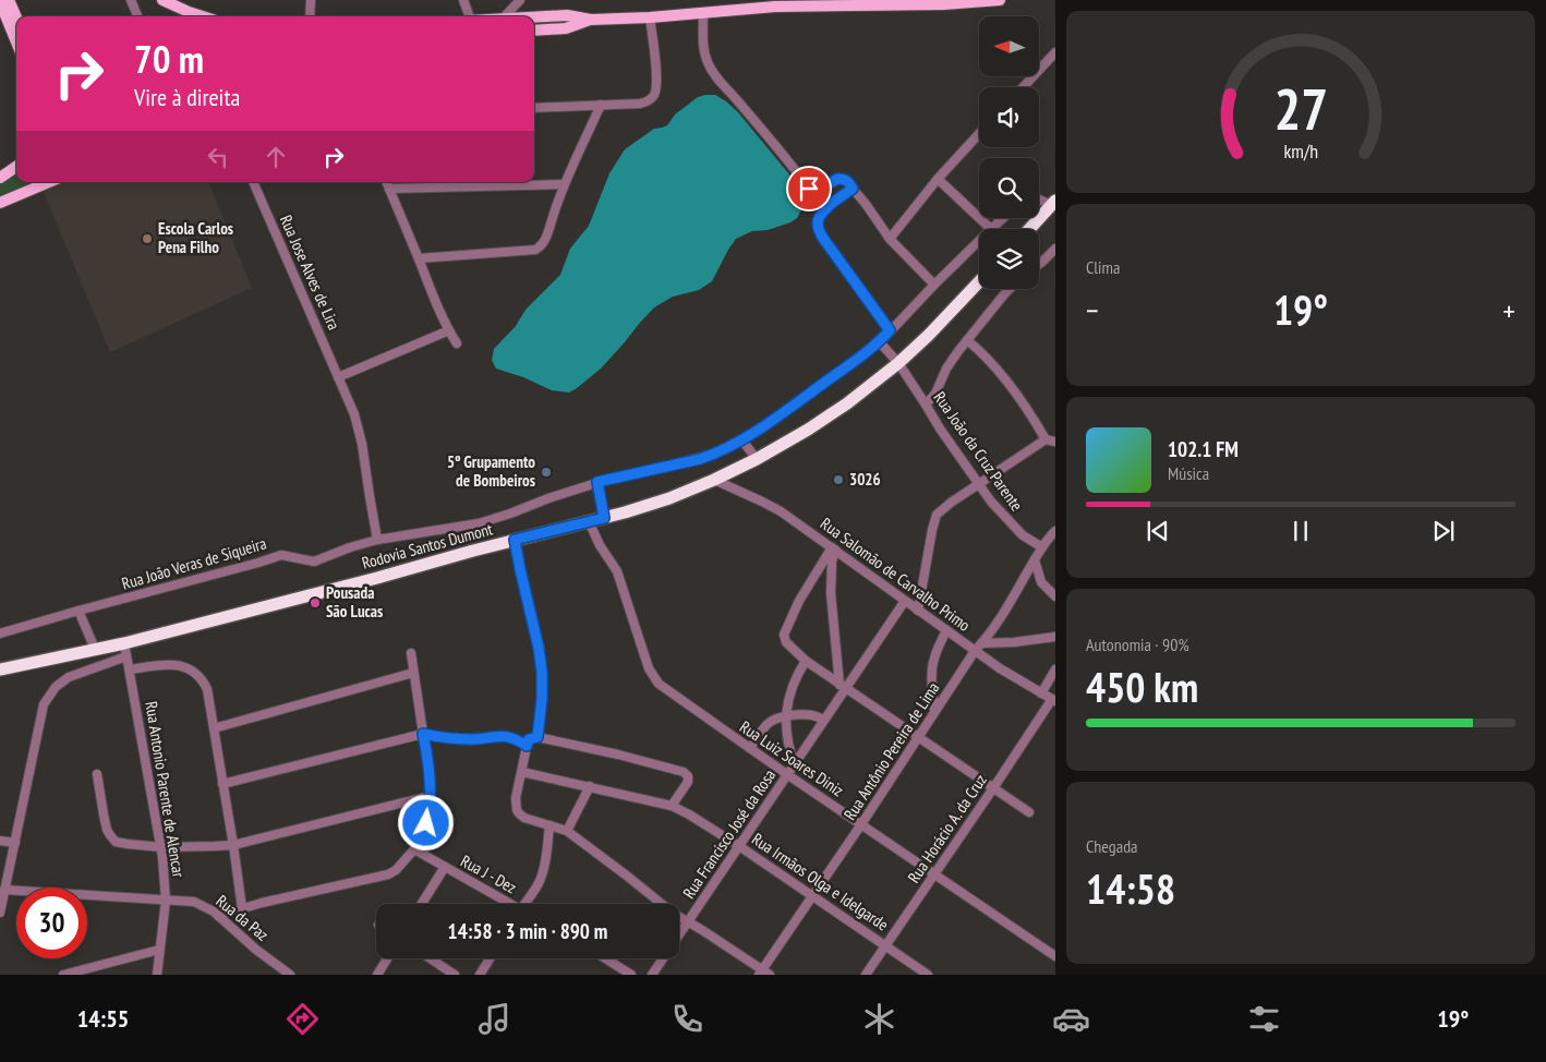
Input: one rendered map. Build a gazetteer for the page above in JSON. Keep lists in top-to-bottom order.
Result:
{
  "streets": {
    "highway": ["Rodovia Santos Dumont"],
    "street": [
      "Rua Jose Alves de Lira",
      "Rua João da Cruz Parente",
      "Rua João Veras de Siqueira",
      "Rua Salomão de Carvalho Primo",
      "Rua Antônio Pereira de Lima",
      "Rua Luiz Soares Diniz",
      "Rua Antonio Parente de Alencar",
      "Rua Horácio A. da Cruz",
      "Rua Francisco José da Rosa",
      "Rua J - Dez",
      "Rua Irmãos Olga e Idelgarde",
      "Rua da Paz"
    ]
  },
  "crossings": [
    ["Rua Jose Alves de Lira", "Rua João Veras de Siqueira"],
    ["Rua João da Cruz Parente", "Rodovia Santos Dumont"],
    ["Rua João da Cruz Parente", "Rua João Veras de Siqueira"],
    ["Rua João da Cruz Parente", "Rua Antônio Pereira de Lima"],
    ["Rodovia Santos Dumont", "Rua Salomão de Carvalho Primo"],
    ["Rodovia Santos Dumont", "Rua Luiz Soares Diniz"],
    ["Rodovia Santos Dumont", "Rua Antonio Parente de Alencar"],
    ["Rua Salomão de Carvalho Primo", "Rua Antônio Pereira de Lima"],
    ["Rua Salomão de Carvalho Primo", "Rua Horácio A. da Cruz"],
    ["Rua Salomão de Carvalho Primo", "Rua Francisco José da Rosa"],
    ["Rua Antônio Pereira de Lima", "Rua Luiz Soares Diniz"],
    ["Rua Antônio Pereira de Lima", "Rua Irmãos Olga e Idelgarde"],
    ["Rua Luiz Soares Diniz", "Rua Horácio A. da Cruz"],
    ["Rua Luiz Soares Diniz", "Rua Francisco José da Rosa"],
    ["Rua Antonio Parente de Alencar", "Rua da Paz"],
    ["Rua Horácio A. da Cruz", "Rua Irmãos Olga e Idelgarde"],
    ["Rua Francisco José da Rosa", "Rua Irmãos Olga e Idelgarde"]
  ],
  "places": [
    "Escola Carlos Pena Filho",
    "5º Grupamento de Bombeiros",
    "3026",
    "Pousada São Lucas"
  ],
  "north": "left",
  "page": {
    "turn": ["70 m", "Vire à direita"],
    "tile": [
      "Clima",
      ["Autonomia · 90%", "450 km"],
      ["Chegada", "14:58"]
    ],
    "heat": ["−", "19°", "+"],
    "song": ["102.1 FM", "Música"],
    "limit": "30",
    "trip": "14:58 · 3 min · 890 m",
    "tabs": ["14:55", "19°"],
    "gauge": ["27", "km/h"]
  }
}
